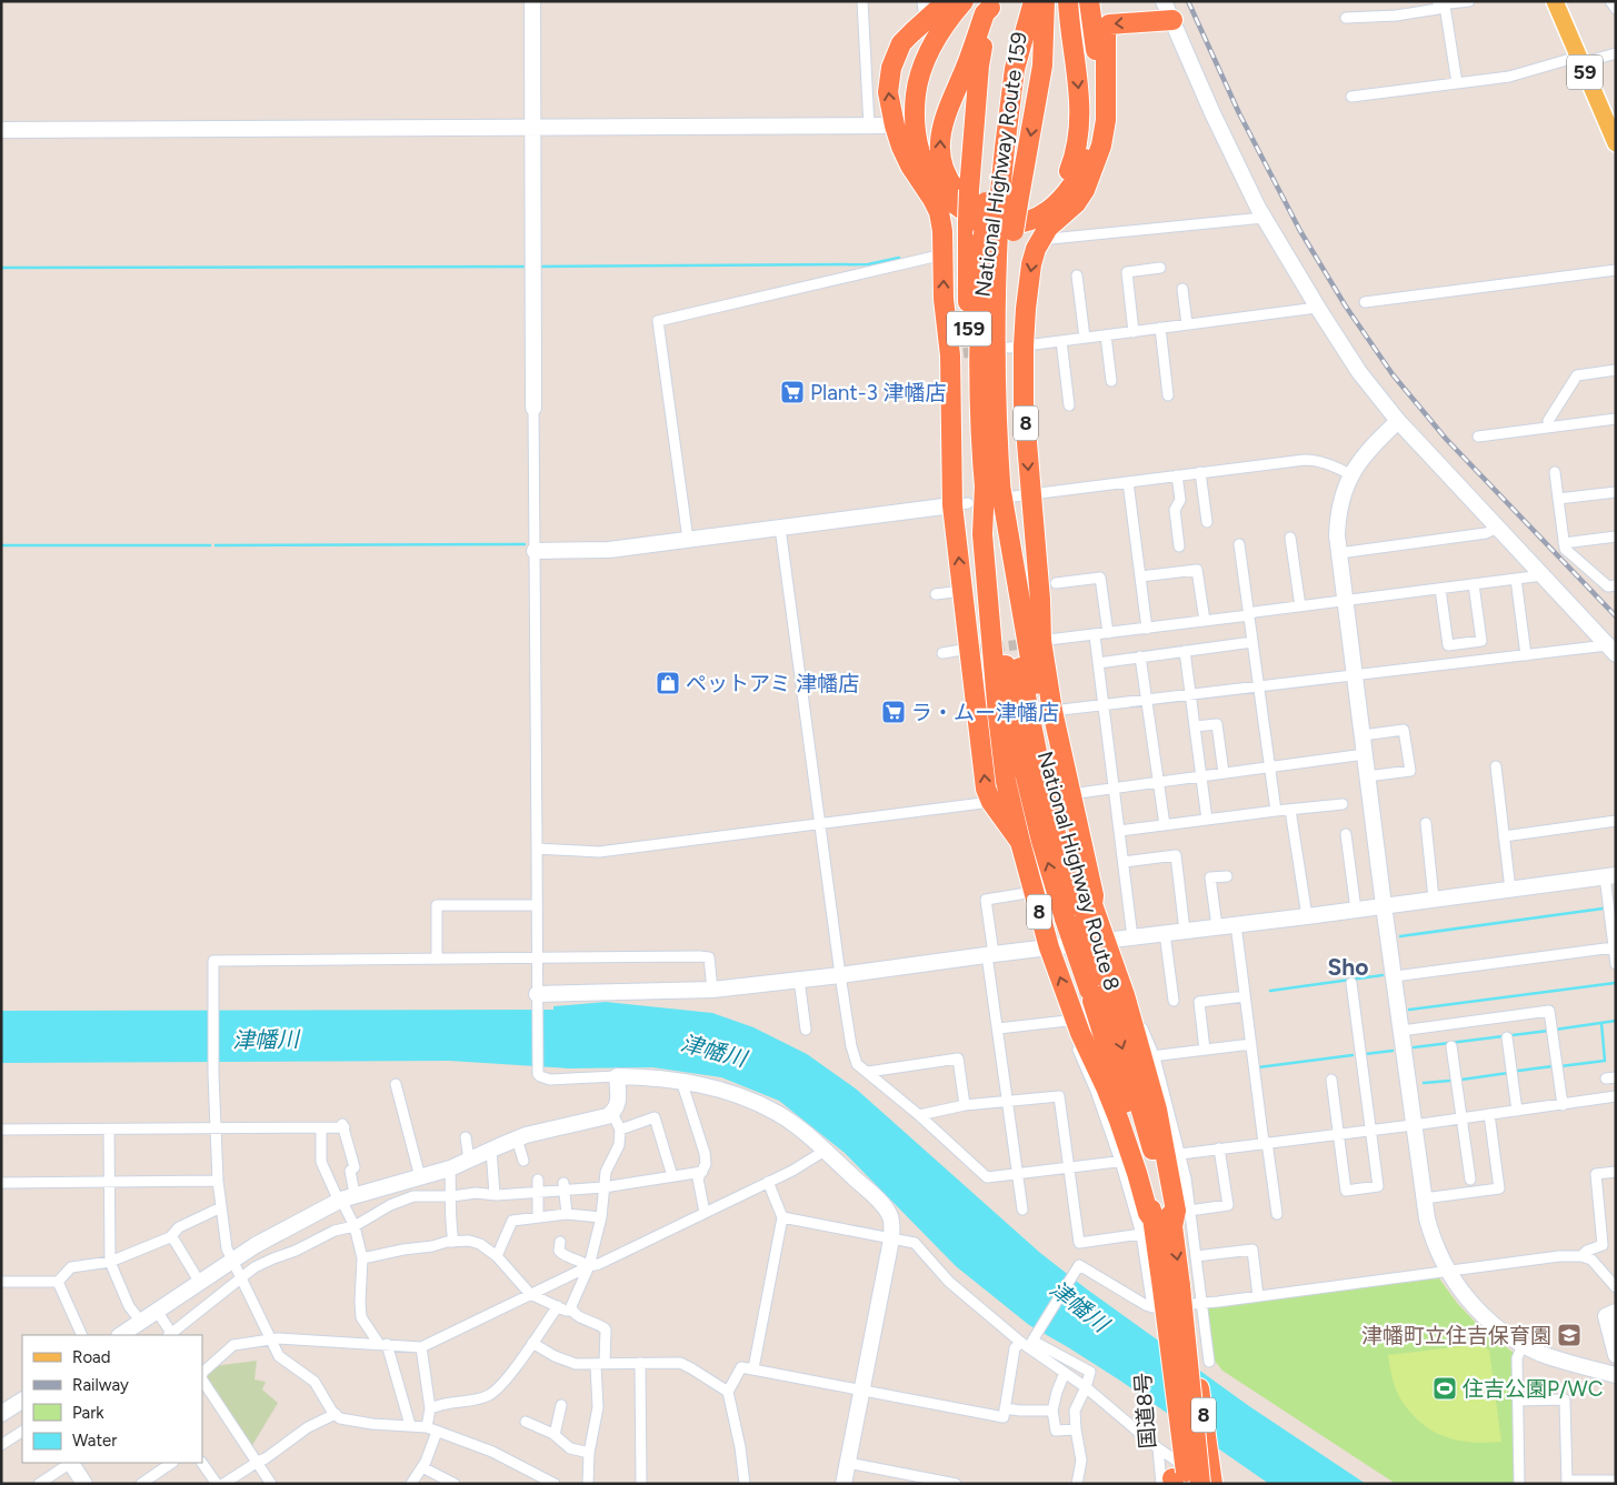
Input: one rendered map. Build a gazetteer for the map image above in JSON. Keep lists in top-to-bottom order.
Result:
{
  "streets": {
    "highway": [
      "National Highway Route 159",
      "159",
      "8",
      "National Highway Route 8"
    ],
    "main road": ["59"]
  },
  "crossings": [
    ["National Highway Route 159", "National Highway Route 8"],
    ["8", "National Highway Route 8"]
  ],
  "districts": ["Sho"],
  "water": ["津幡川"],
  "places": {
    "supermarket": ["Plant-3 津幡店", "ラ・ムー津幡店"],
    "shop": ["ペットアミ 津幡店"],
    "school or university": ["津幡町立住吉保育園"],
    "sports": ["住吉公園P/WC"]
  },
  "legend": [
    "Road",
    "Railway",
    "Park",
    "Water"
  ]
}
